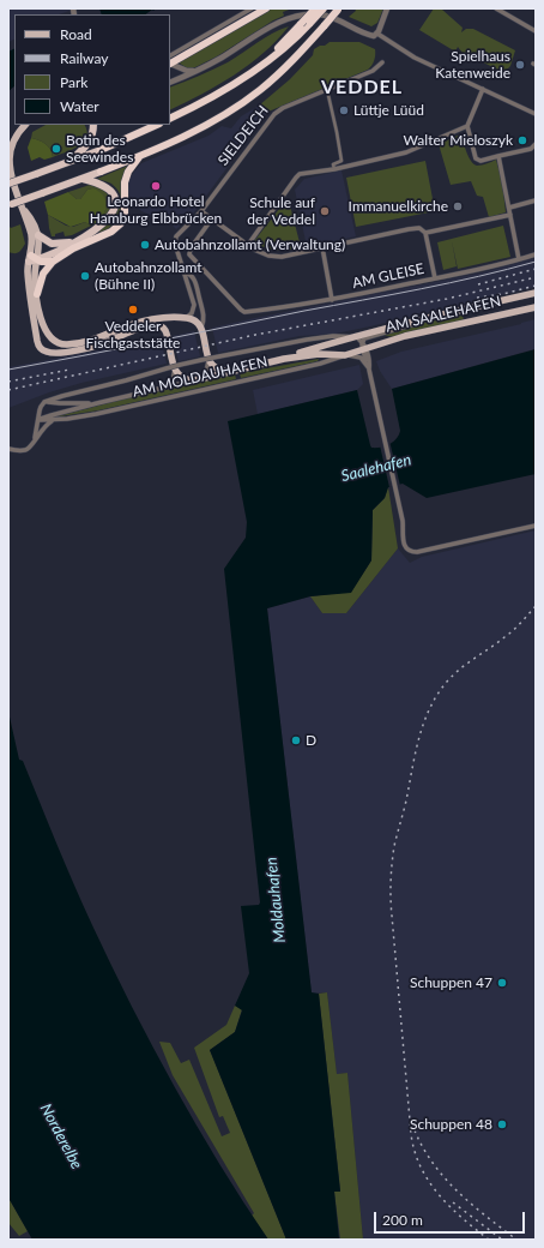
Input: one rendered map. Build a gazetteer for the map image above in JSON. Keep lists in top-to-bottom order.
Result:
{
  "streets": {
    "main road": ["AM SAALEHAFEN", "AM MOLDAUHAFEN"],
    "street": ["SIELDEICH", "AM GLEISE"]
  },
  "crossings": [
    ["AM SAALEHAFEN", "AM MOLDAUHAFEN"]
  ],
  "districts": ["VEDDEL"],
  "water": ["Saalehafen", "Moldauhafen", "Norderelbe"],
  "places": [
    "Spielhaus Katenweide",
    "Lüttje Lüüd",
    "Walter Mieloszyk",
    "Botin des Seewindes",
    "Leonardo Hotel Hamburg Elbbrücken",
    "Immanuelkirche",
    "Schule auf der Veddel",
    "Autobahnzollamt (Verwaltung)",
    "Autobahnzollamt (Bühne II)",
    "Veddeler Fischgaststätte",
    "D",
    "Schuppen 47",
    "Schuppen 48"
  ],
  "legend": [
    "Road",
    "Railway",
    "Park",
    "Water"
  ],
  "scale_bar": "200 m"
}
